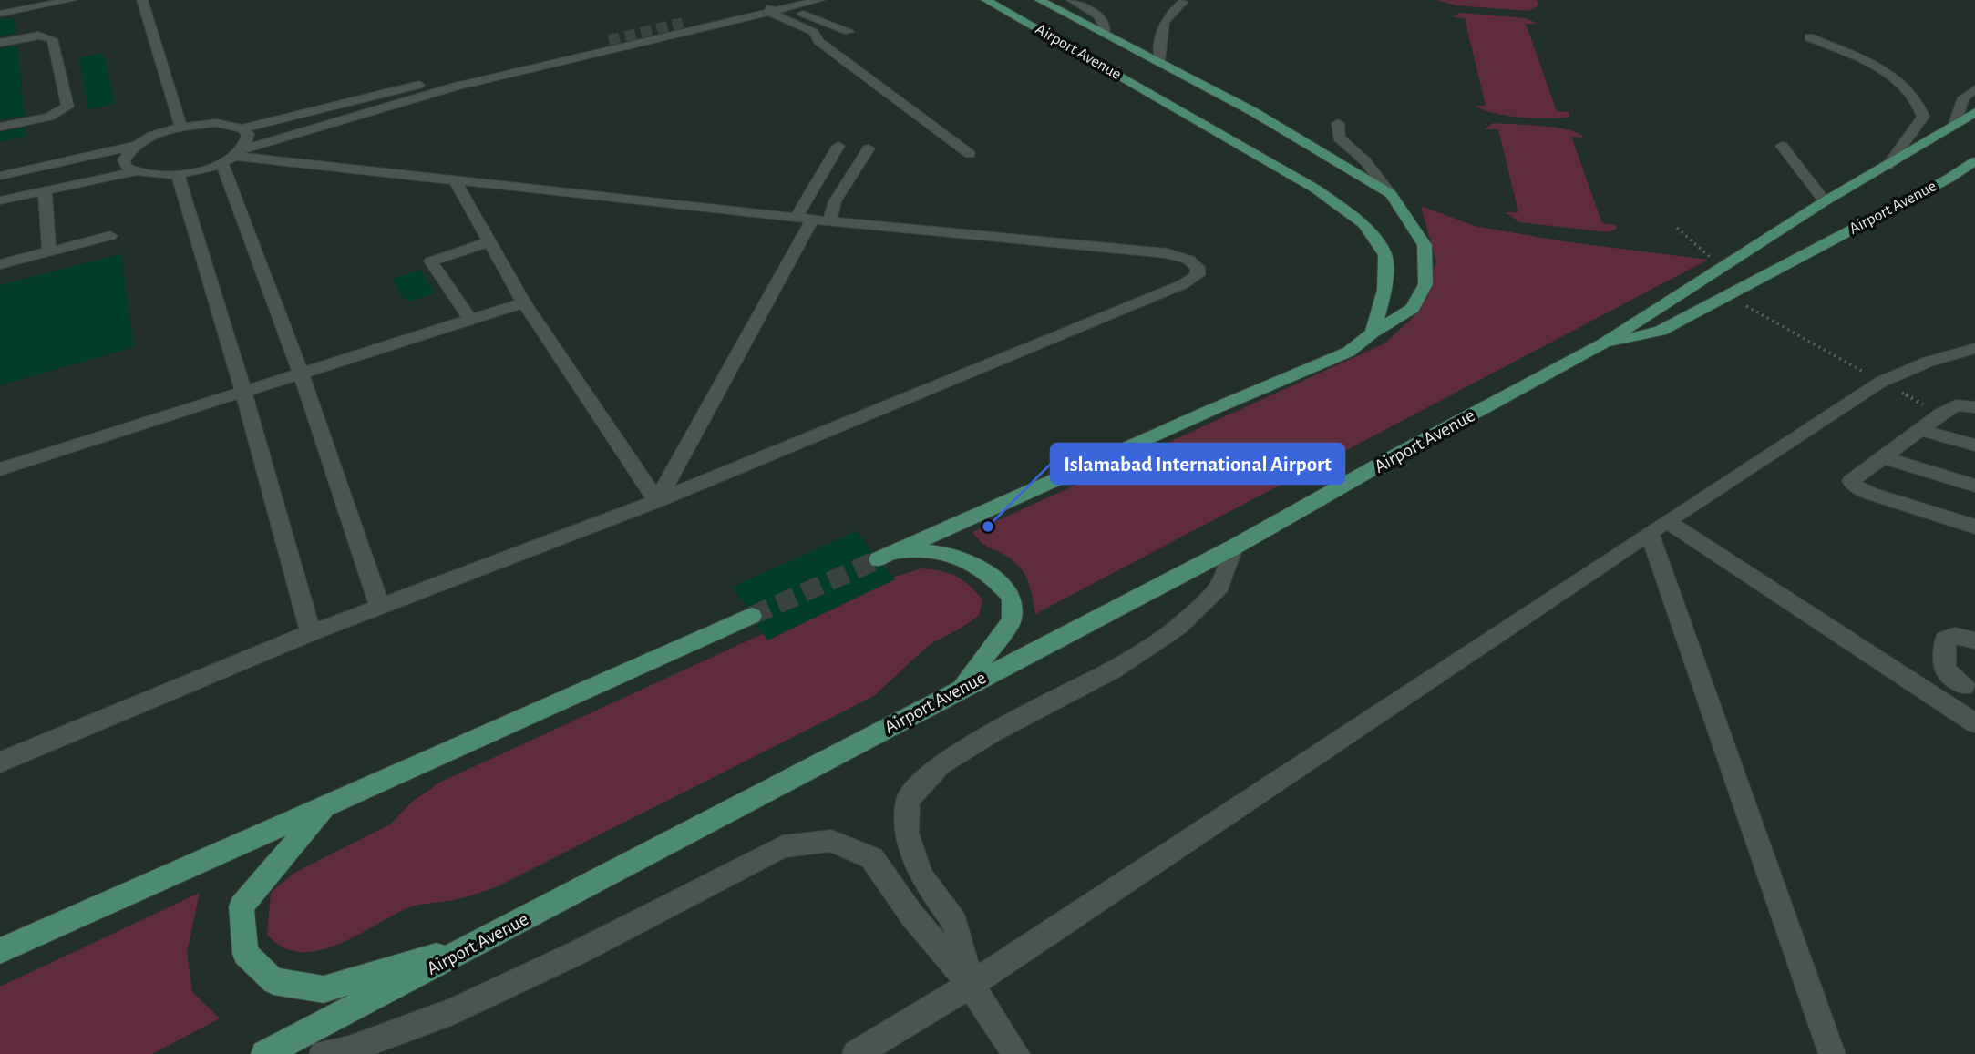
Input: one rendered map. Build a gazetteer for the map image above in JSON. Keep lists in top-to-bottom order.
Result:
{
  "streets": {
    "main road": ["Airport Avenue"]
  },
  "places": ["Islamabad International Airport"]
}
